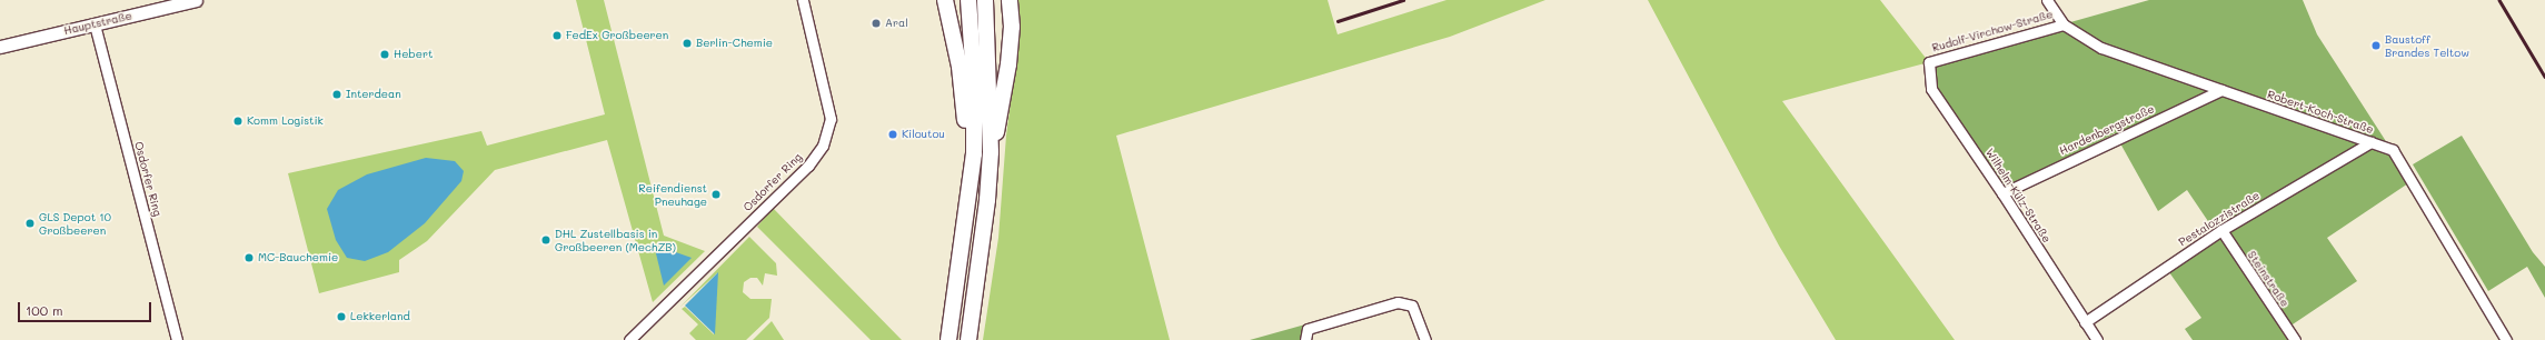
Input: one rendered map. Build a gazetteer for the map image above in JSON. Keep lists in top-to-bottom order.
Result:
{
  "streets": {
    "street": [
      "Hauptstraße",
      "Rudolf-Virchow-Straße",
      "Robert-Koch-Straße",
      "Hardenbergstraße",
      "Osdorfer Ring",
      "Wilhelm-Külz-Straße",
      "Pestalozzistraße",
      "Steinstraße"
    ]
  },
  "crossings": [
    ["Hauptstraße", "Osdorfer Ring"],
    ["Rudolf-Virchow-Straße", "Robert-Koch-Straße"],
    ["Rudolf-Virchow-Straße", "Wilhelm-Külz-Straße"],
    ["Robert-Koch-Straße", "Hardenbergstraße"],
    ["Robert-Koch-Straße", "Pestalozzistraße"],
    ["Hardenbergstraße", "Wilhelm-Külz-Straße"],
    ["Wilhelm-Külz-Straße", "Pestalozzistraße"],
    ["Pestalozzistraße", "Steinstraße"]
  ],
  "places": [
    "Aral",
    "FedEx Großbeeren",
    "Berlin-Chemie",
    "Baustoff Brandes Teltow",
    "Hebert",
    "Interdean",
    "Komm Logistik",
    "Kiloutou",
    "Reifendienst Pneuhage",
    "GLS Depot 10 Großbeeren",
    "DHL Zustellbasis in Großbeeren (MechZB)",
    "MC-Bauchemie",
    "Lekkerland"
  ],
  "scale_bar": "100 m"
}
